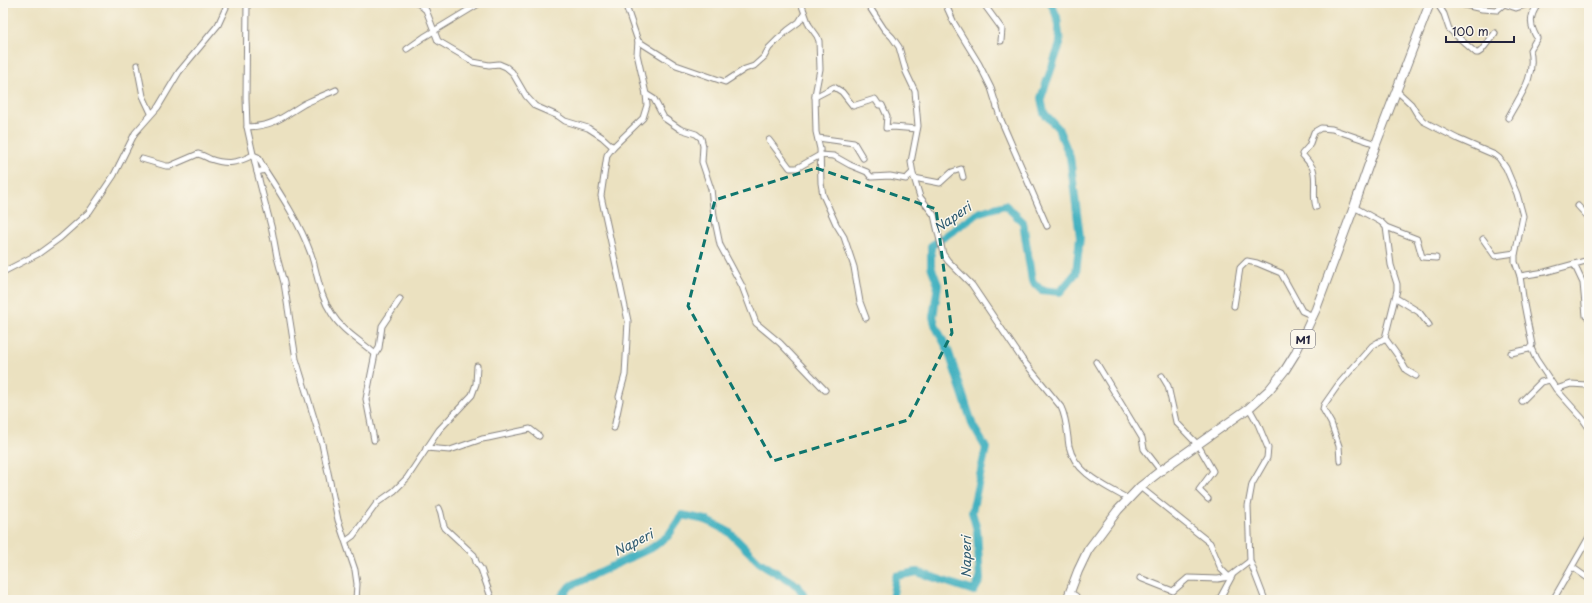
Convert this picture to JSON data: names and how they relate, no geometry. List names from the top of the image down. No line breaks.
{"streets":{"highway":["M1"]},"water":["Naperi"],"scale_bar":"100 m"}
